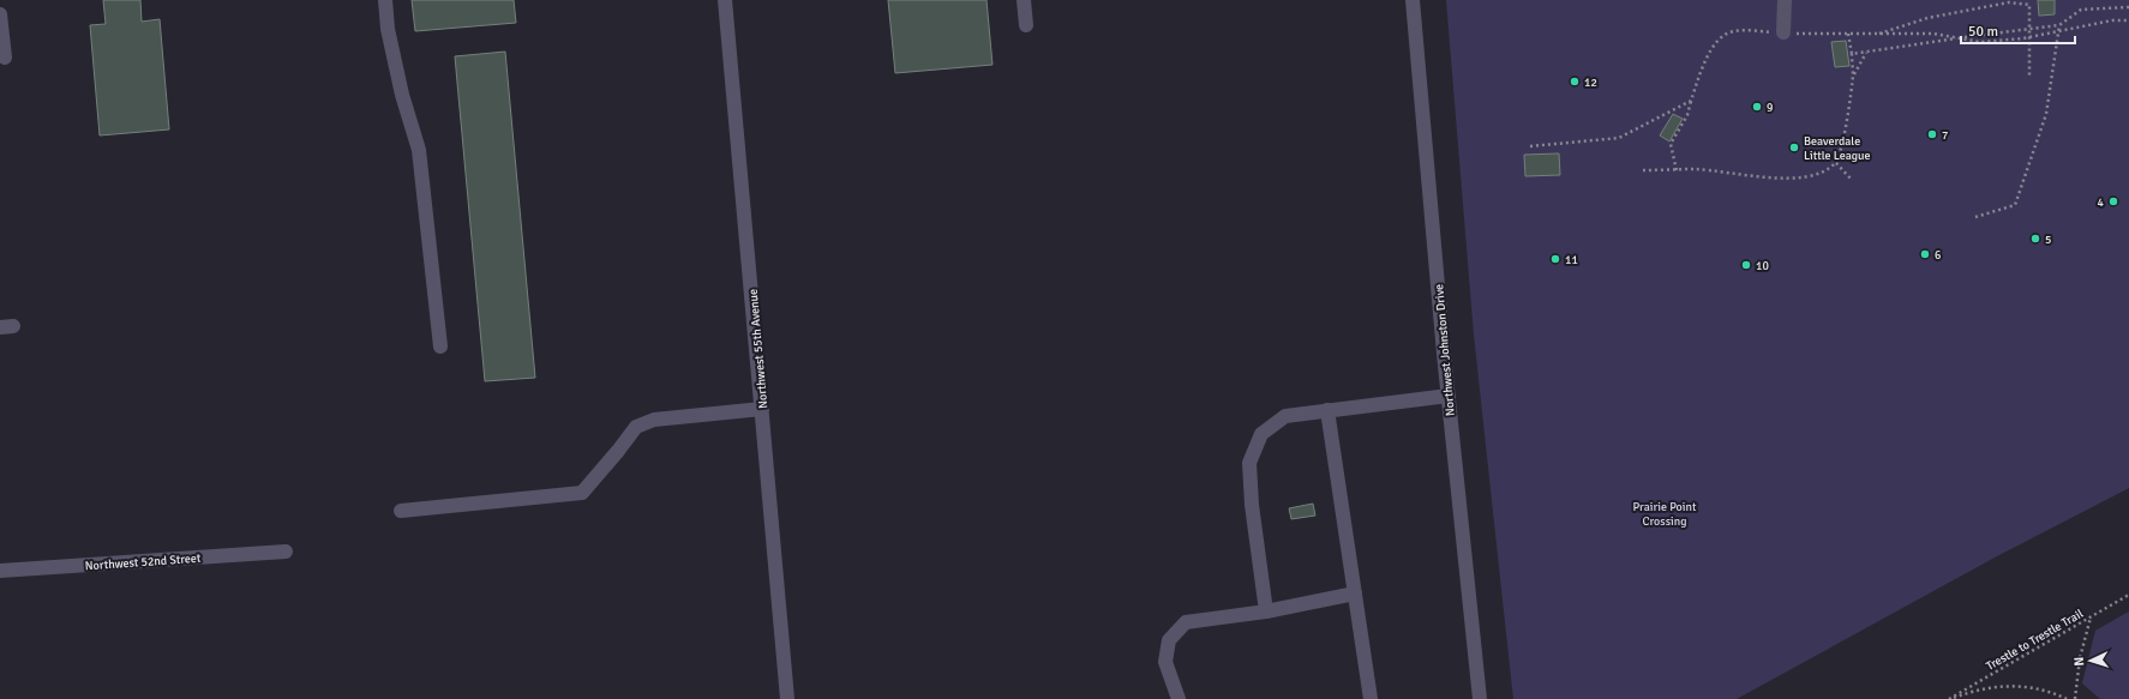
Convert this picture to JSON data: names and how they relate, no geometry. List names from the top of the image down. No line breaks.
{"streets":{"street":["Northwest 55th Avenue","Northwest Johnston Drive","Northwest 52nd Street"],"path":["Trestle to Trestle Trail"]},"parks":["Prairie Point Crossing"],"places":["12","9","7","Beaverdale Little League","4","5","6","11","10"],"scale_bar":"50 m","north":"left"}
